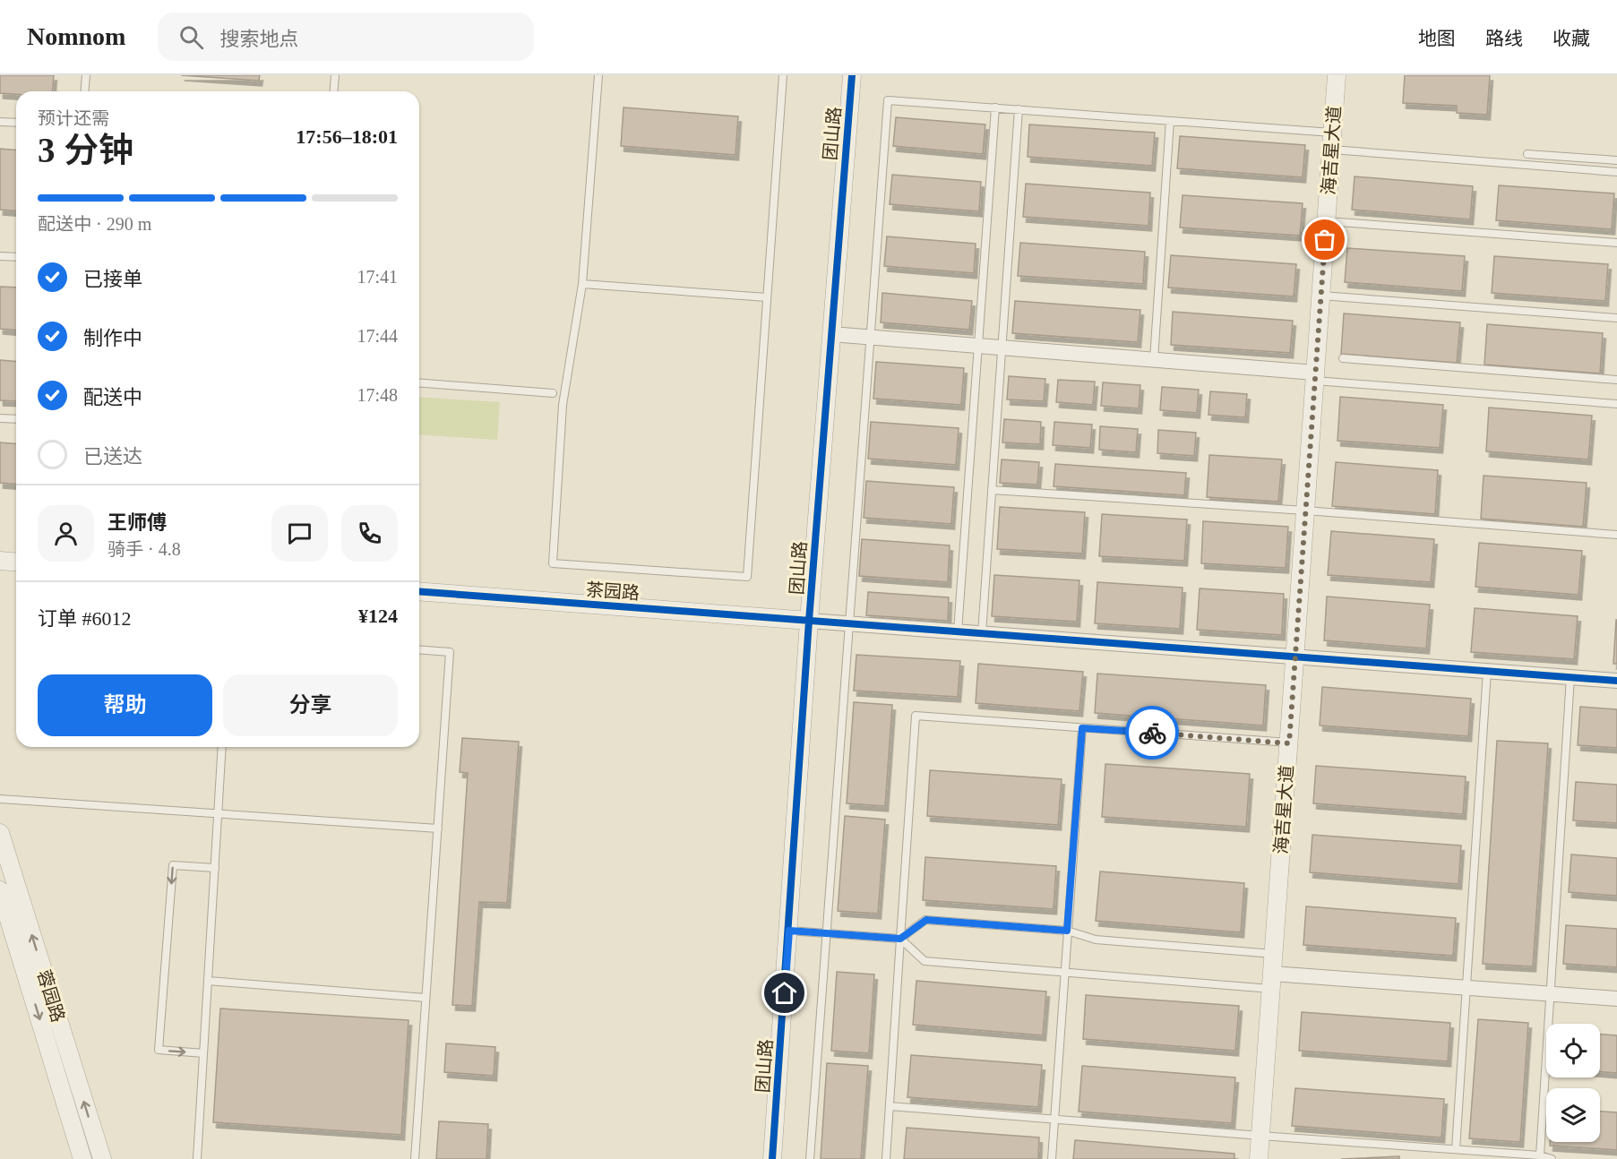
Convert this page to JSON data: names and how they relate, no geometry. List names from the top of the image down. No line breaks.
{"streets":{"street":["团山路","海吉星大道","茶园路","蓉园路"]},"crossings":[["团山路","茶园路"]],"page":{"header":"Nomnom","search":"搜索地点","nav":["地图","路线","收藏"],"heading":["3 分钟","预计还需","17:56–18:01"],"panel":["王师傅","骑手 · 4.8","订单 #6012","¥124"],"bar":"配送中 · 290 m","list":[["已接单","17:41"],["制作中","17:44"],["配送中","17:48"],"已送达"],"buttons":["帮助","分享"]}}
